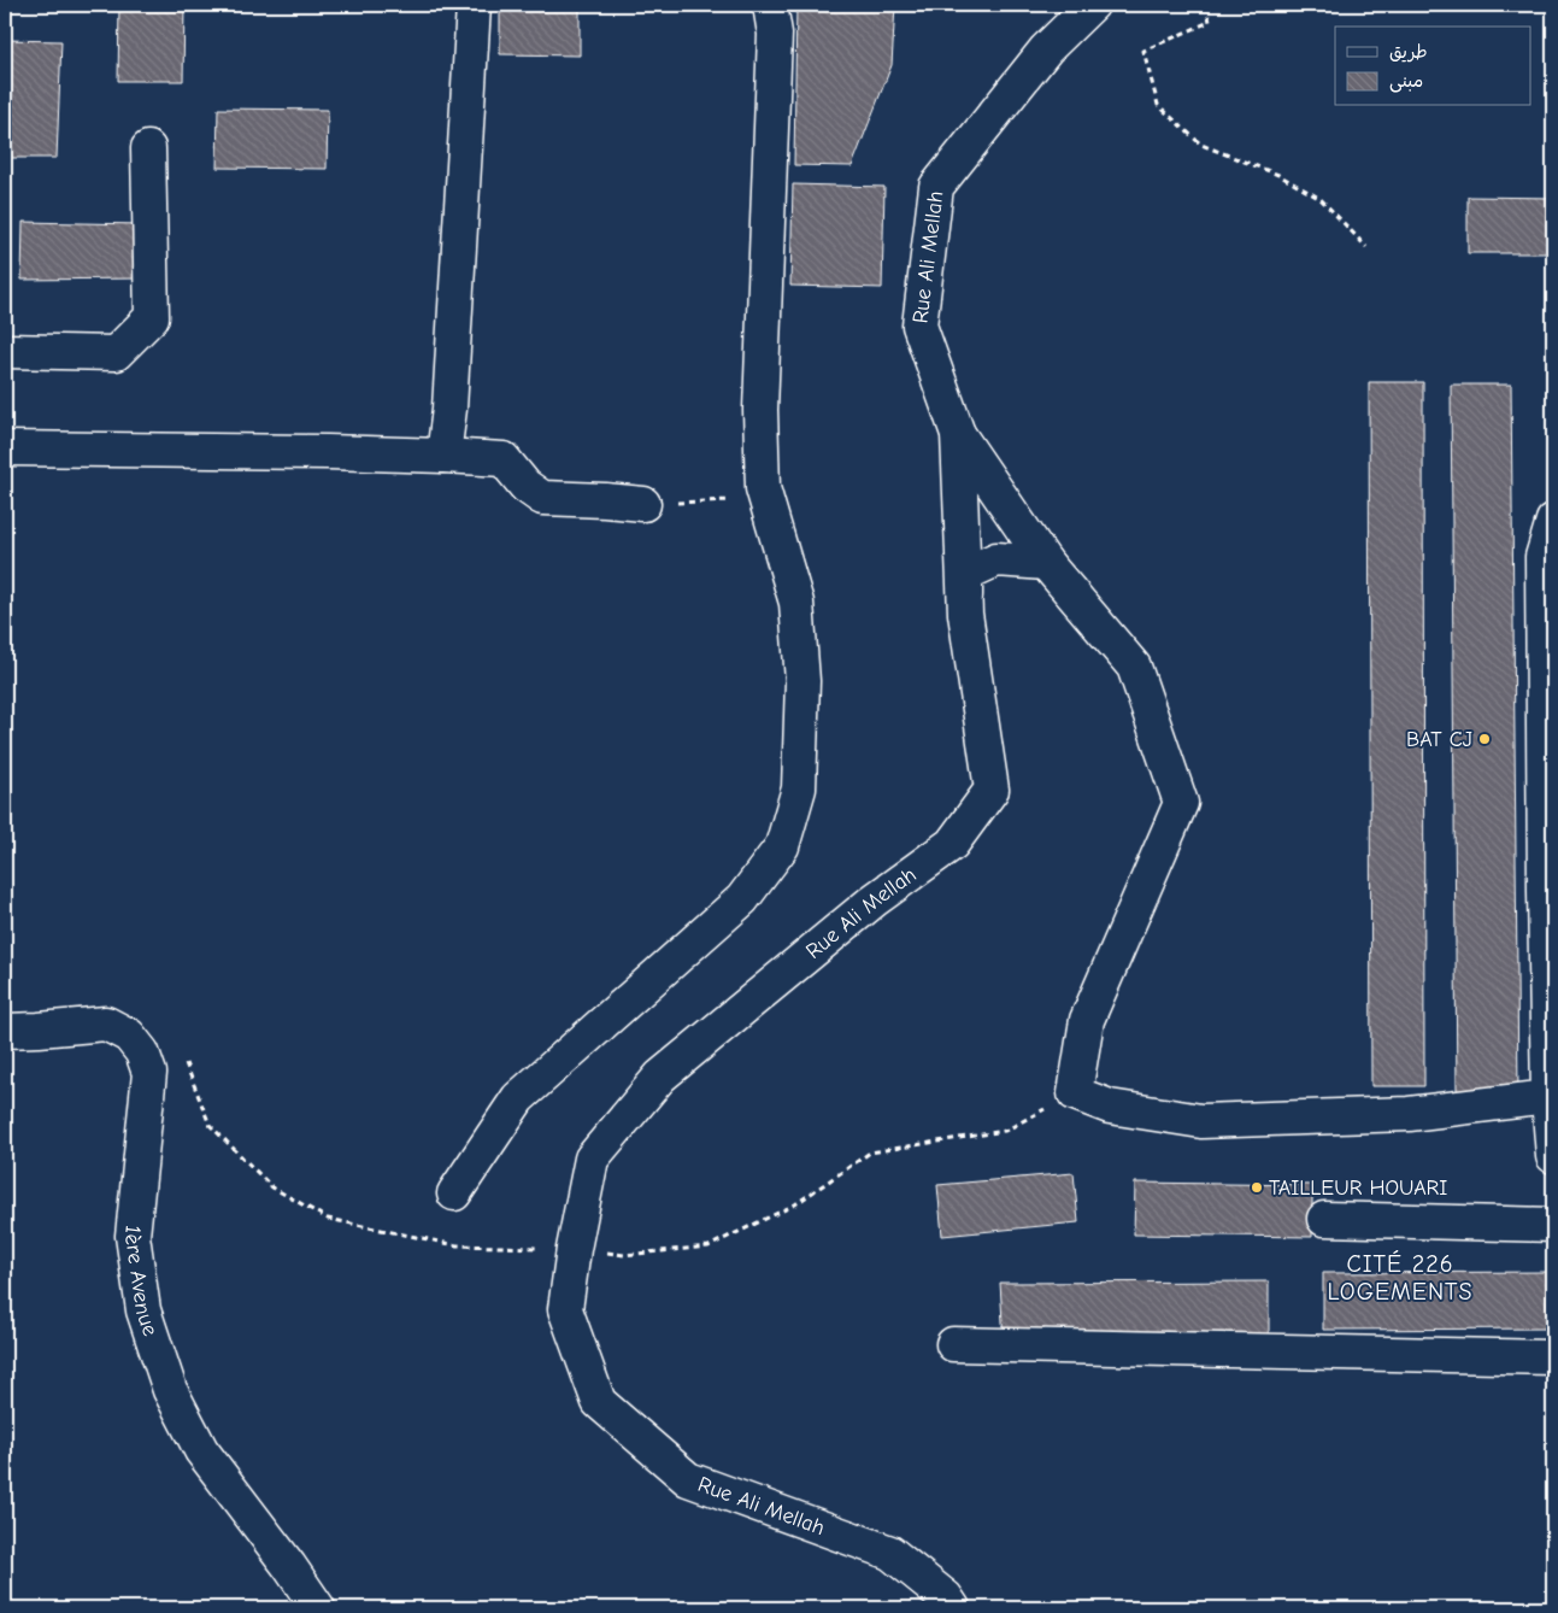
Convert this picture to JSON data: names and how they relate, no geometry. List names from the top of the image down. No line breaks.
{"streets":{"street":["Rue Ali Mellah","1ère Avenue"]},"districts":["CITÉ 226 LOGEMENTS"],"places":["BAT CJ","TAILLEUR HOUARI"],"legend":["طريق","مبنى"]}
